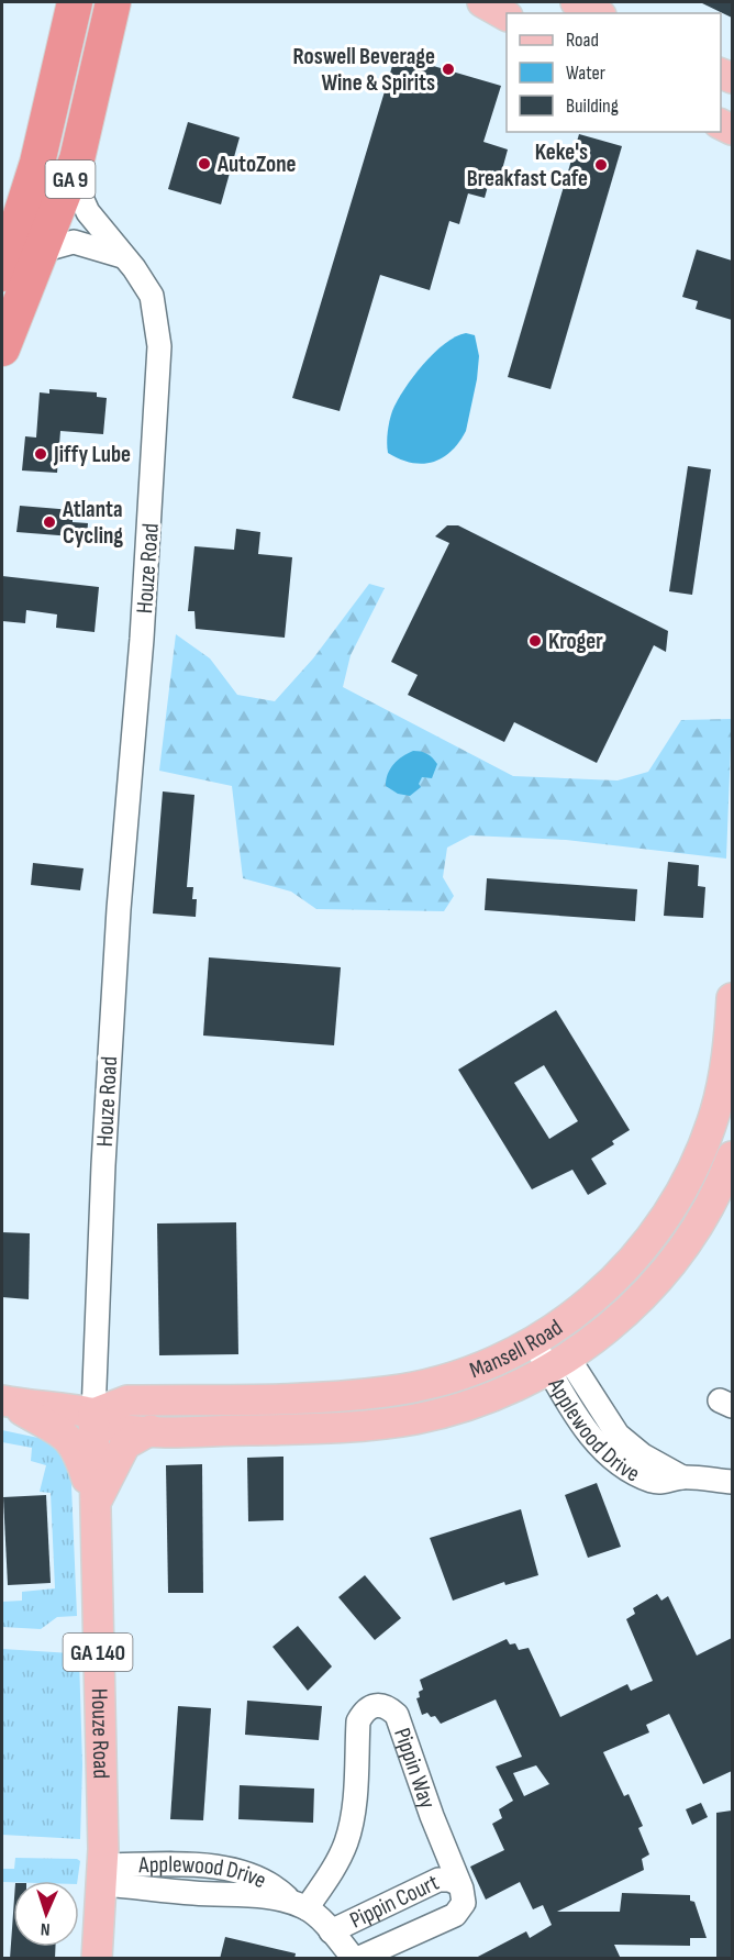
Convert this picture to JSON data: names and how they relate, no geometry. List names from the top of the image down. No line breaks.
{"streets":{"highway":["GA 9"],"main road":["Houze Road","Mansell Road","GA 140"],"street":["Applewood Drive","Pippin Way","Pippin Court"]},"crossings":[["GA 9","Houze Road"],["Houze Road","Mansell Road"],["Houze Road","Applewood Drive"],["Mansell Road","Applewood Drive"],["Applewood Drive","Pippin Way"],["Pippin Way","Pippin Court"]],"places":["Roswell Beverage Wine & Spirits","AutoZone","Keke's Breakfast Cafe","Jiffy Lube","Atlanta Cycling","Kroger"],"legend":["Road","Water","Building"],"north":"bottom"}
